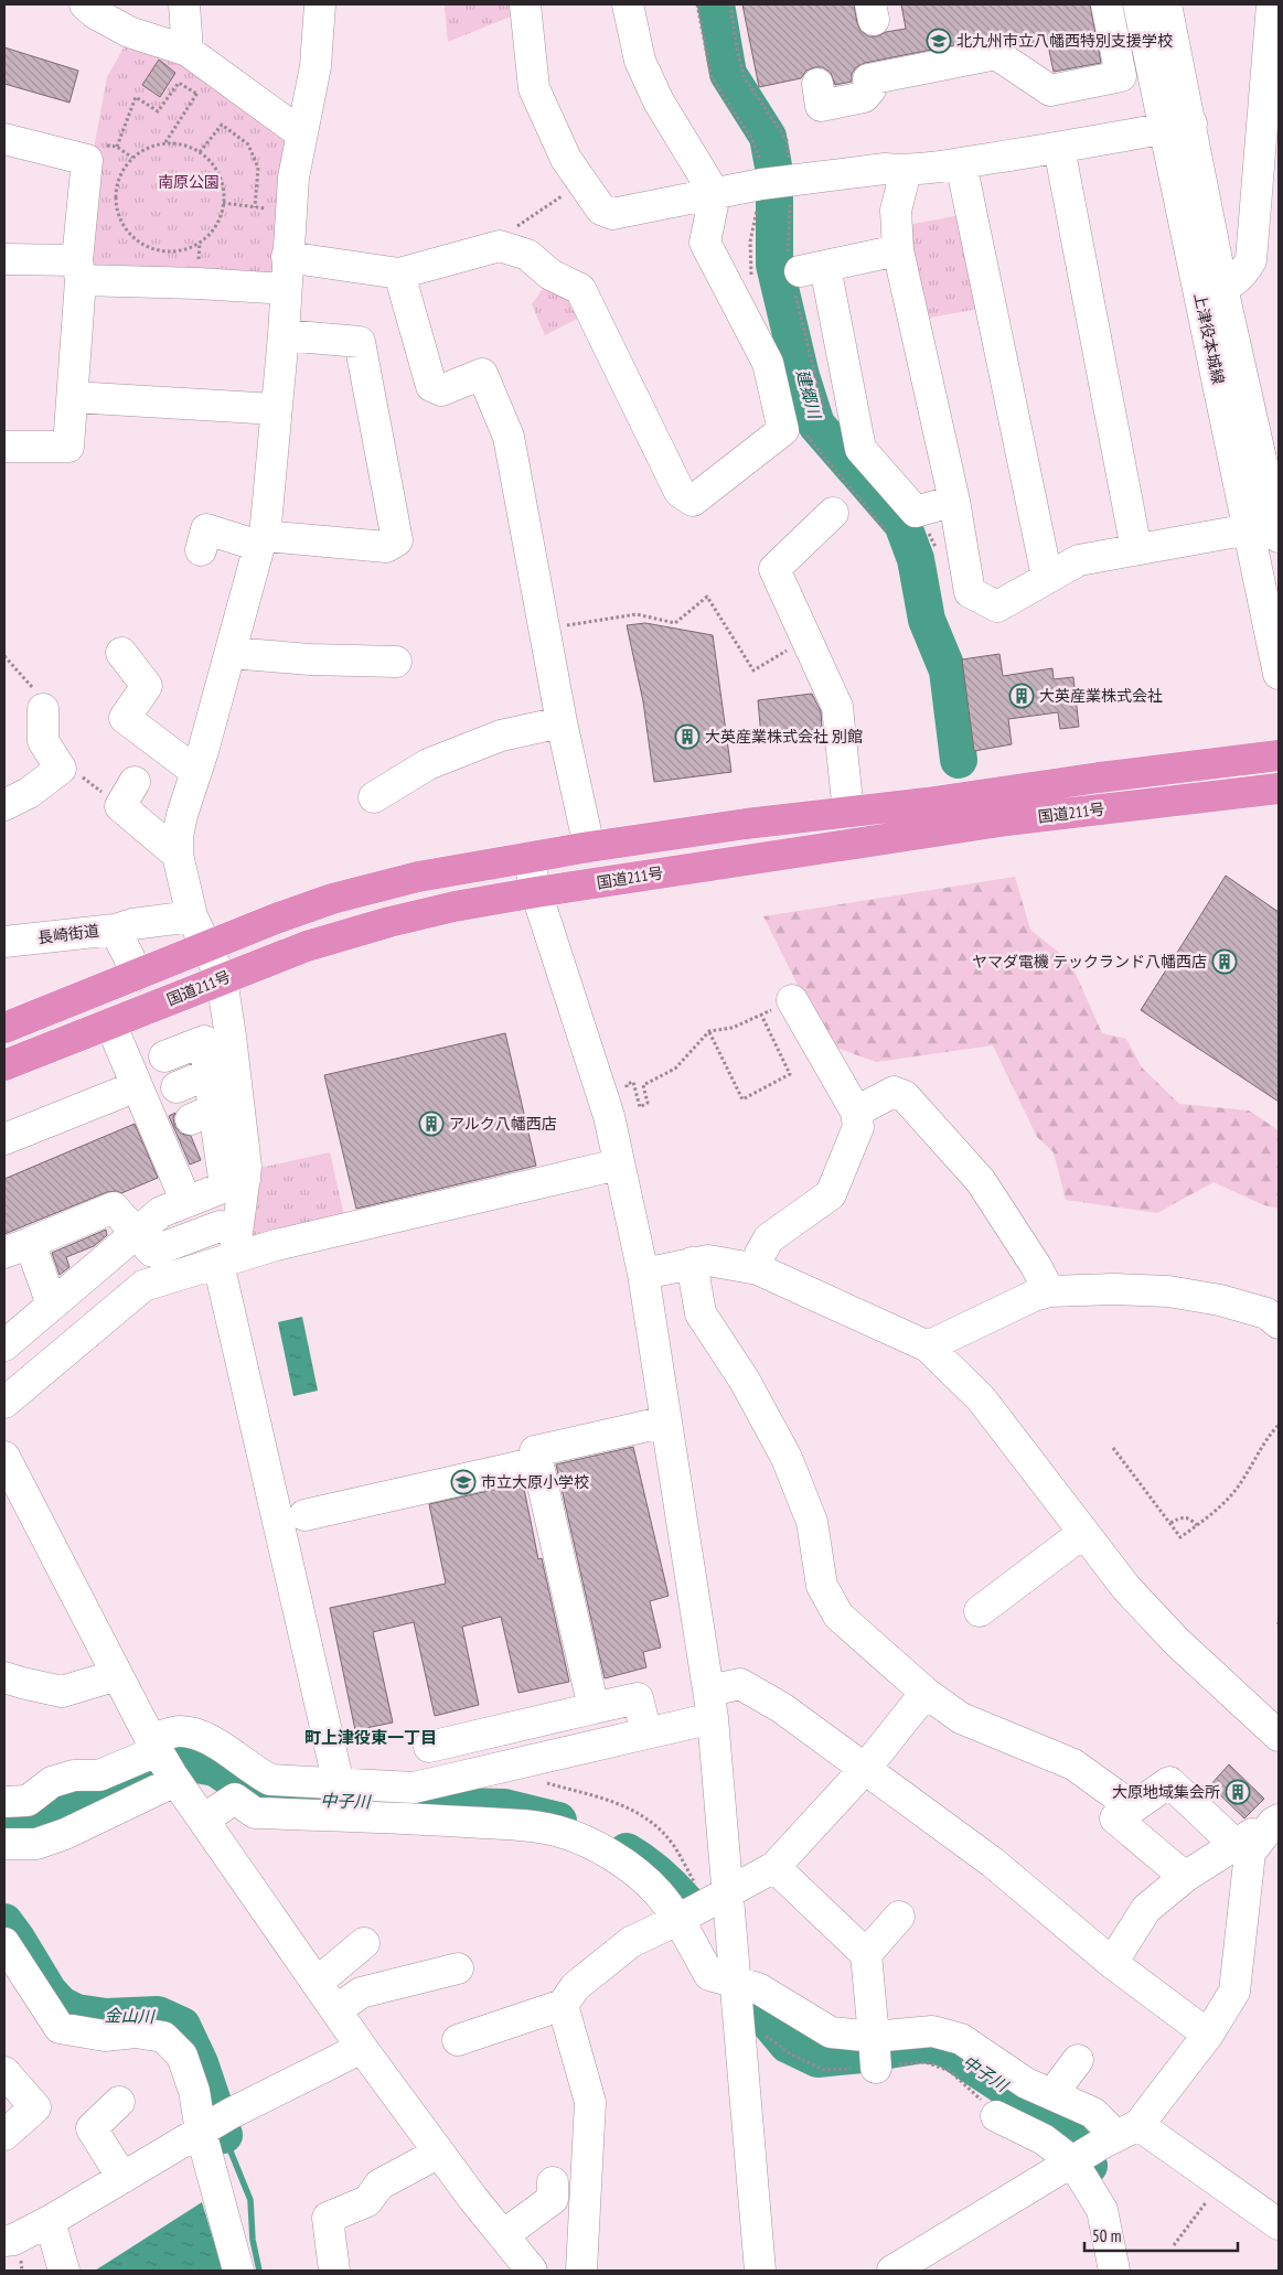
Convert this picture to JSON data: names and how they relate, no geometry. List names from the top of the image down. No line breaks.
{"streets":{"highway":["国道211号"],"street":["上津役本城線","長崎街道"]},"crossings":[["国道211号","長崎街道"]],"districts":["町上津役東一丁目"],"water":["建郷川","中子川","金山川"],"parks":["南原公園"],"places":{"school or university":["北九州市立八幡西特別支援学校","市立大原小学校"],"building":["大英産業株式会社","大英産業株式会社 別館","ヤマダ電機 テックランド八幡西店","アルク八幡西店","大原地域集会所"]},"scale_bar":"50 m"}
